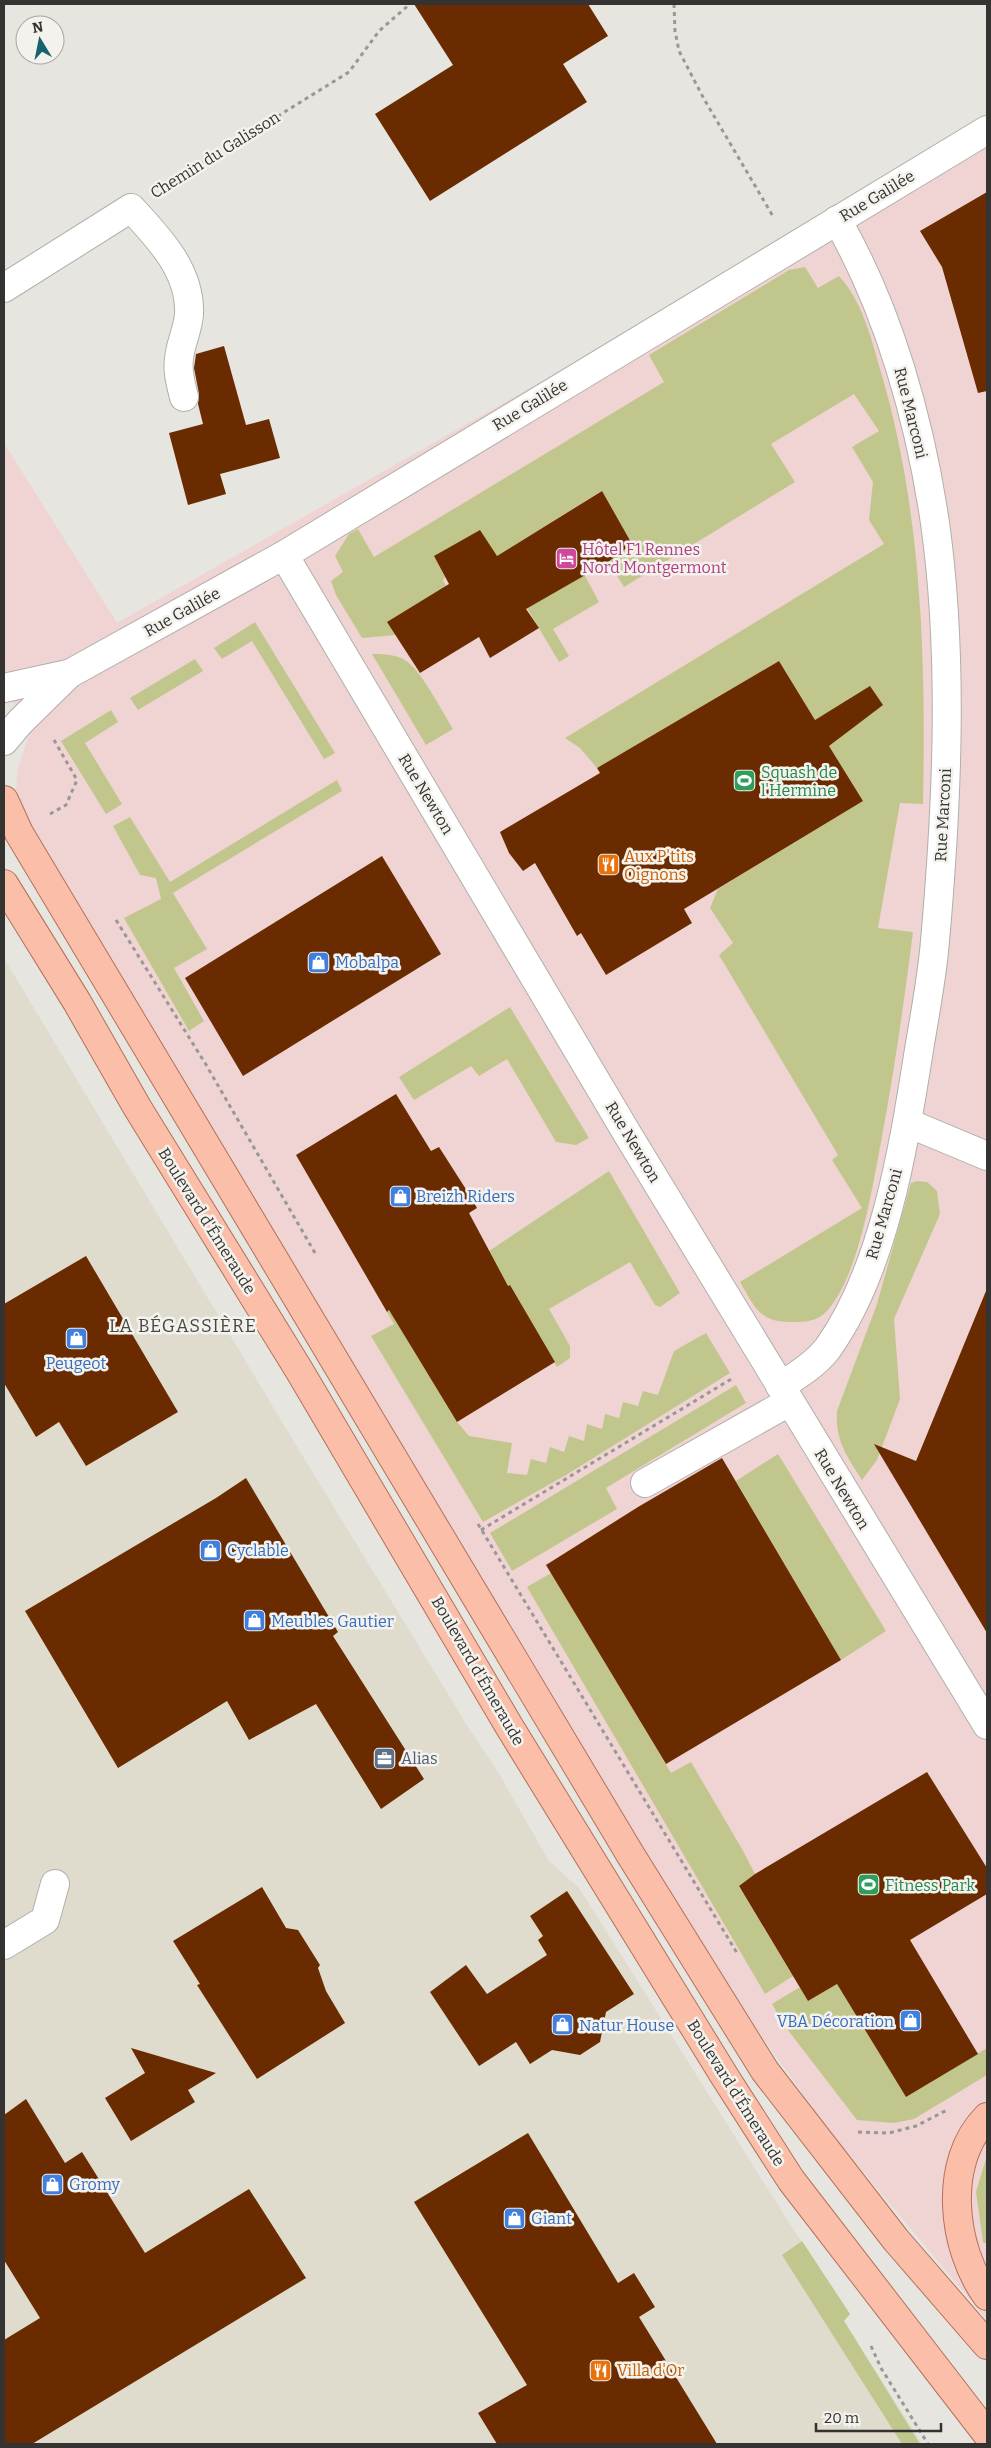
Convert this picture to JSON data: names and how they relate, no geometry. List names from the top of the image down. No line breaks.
{"streets":{"main road":["Boulevard d'Émeraude"],"street":["Rue Galilée","Rue Marconi","Rue Newton"],"path":["Chemin du Galisson"]},"crossings":[["Rue Galilée","Rue Marconi"],["Rue Galilée","Rue Newton"],["Rue Marconi","Rue Newton"]],"districts":["LA BÉGASSIÈRE"],"places":{"hotel":["Hôtel F1 Rennes Nord Montgermont"],"sports":["Squash de l'Hermine","Fitness Park"],"restaurant":["Aux P'tits Oignons","Villa d'Or"],"shop":["Mobalpa","Breizh Riders","Peugeot","Cyclable","Meubles Gautier","VBA Décoration","Natur House","Gromy","Giant"],"office":["Alias"]},"scale_bar":"20 m","north":"top"}
